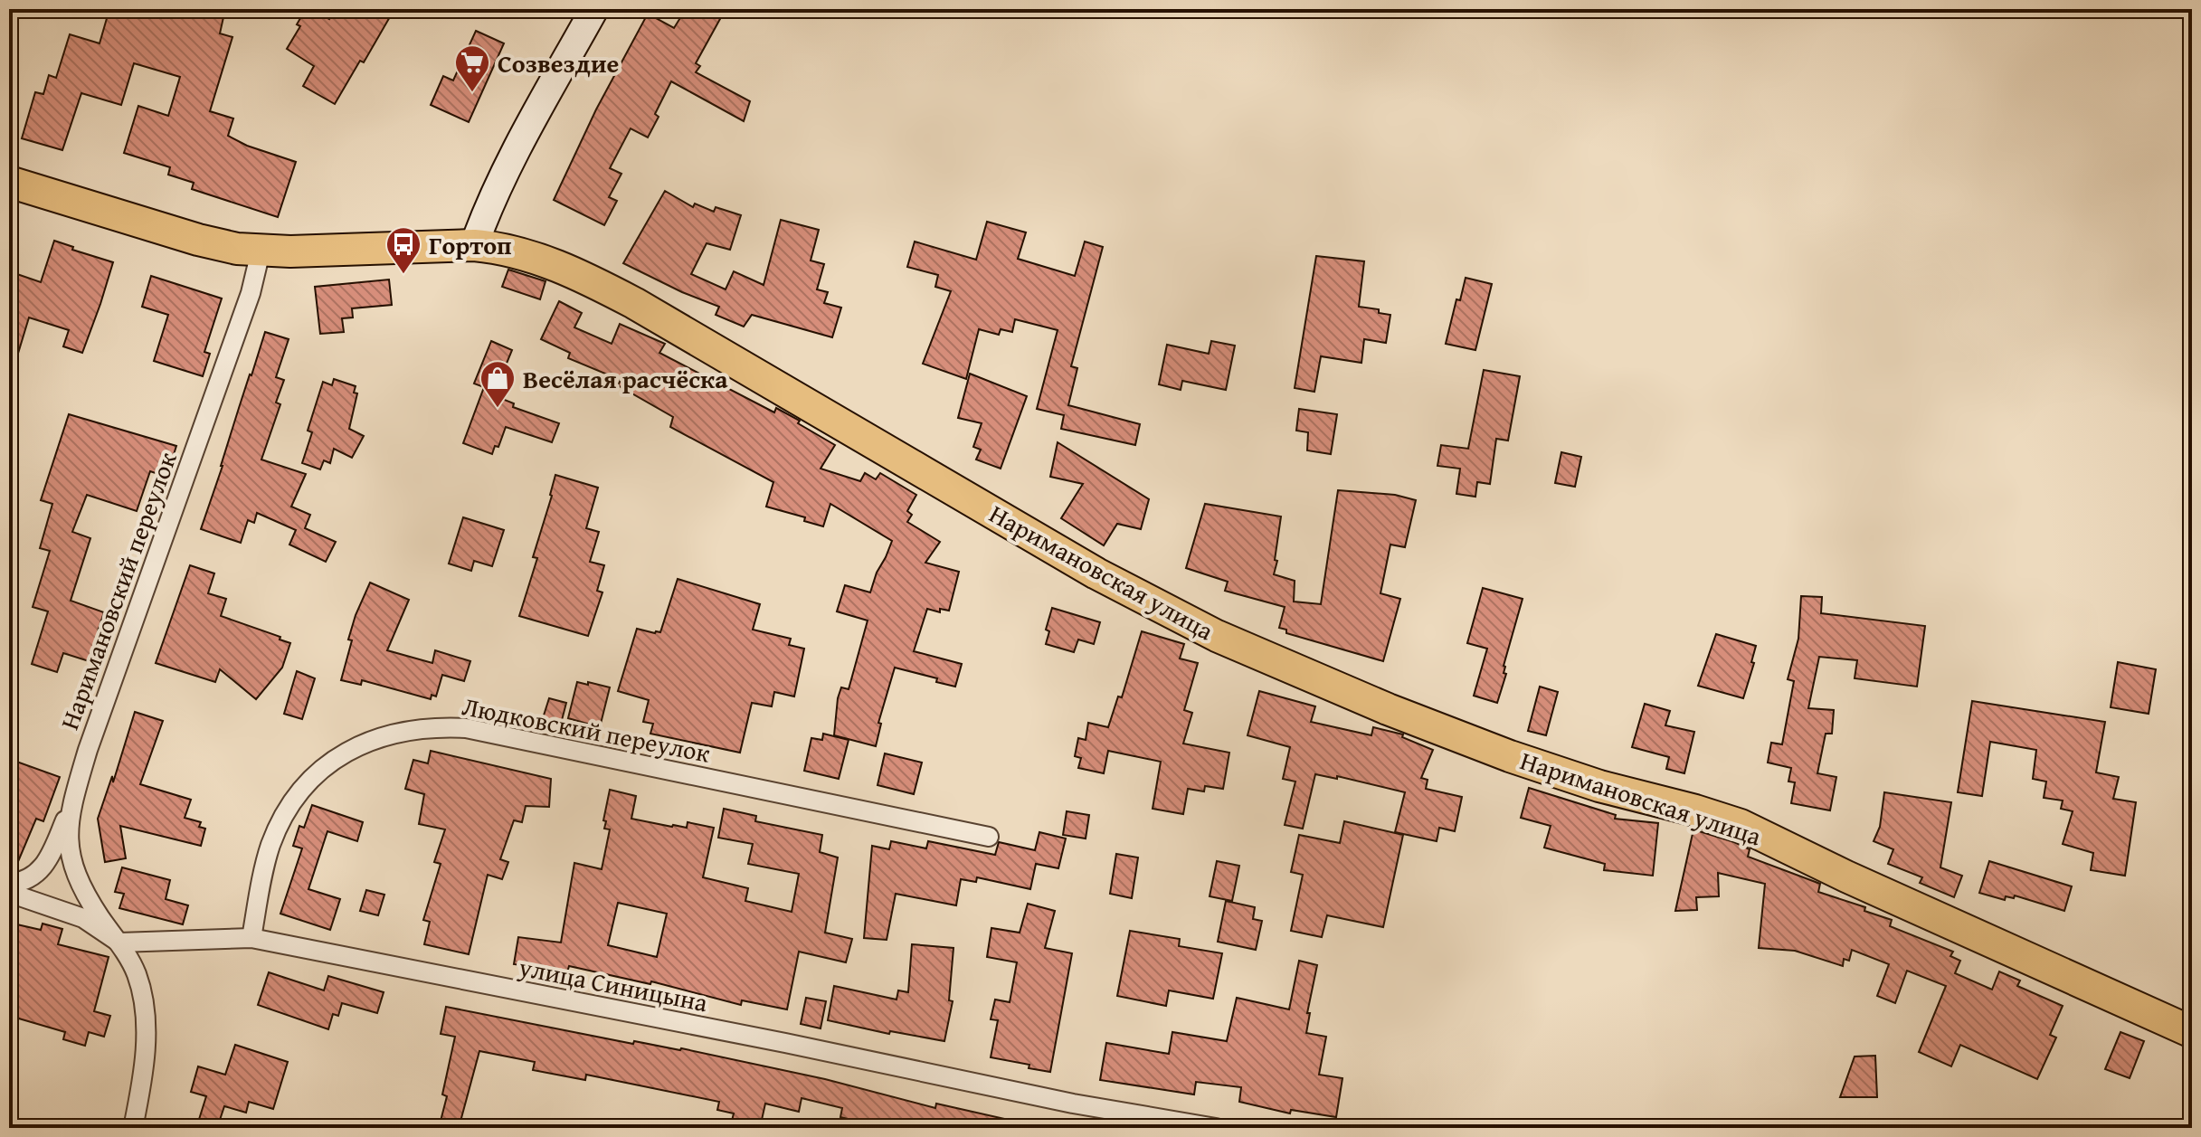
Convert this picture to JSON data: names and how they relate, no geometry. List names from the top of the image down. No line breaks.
{"streets":{"main road":["Наримановская улица"],"street":["Наримановский переулок","Людковский переулок","улица Синицына"]},"crossings":[["Наримановская улица","Наримановский переулок"],["Наримановский переулок","улица Синицына"],["Людковский переулок","улица Синицына"]],"places":{"supermarket":["Созвездие"],"bus stop":["Гортоп"],"shop":["Весёлая расчёска"]}}
